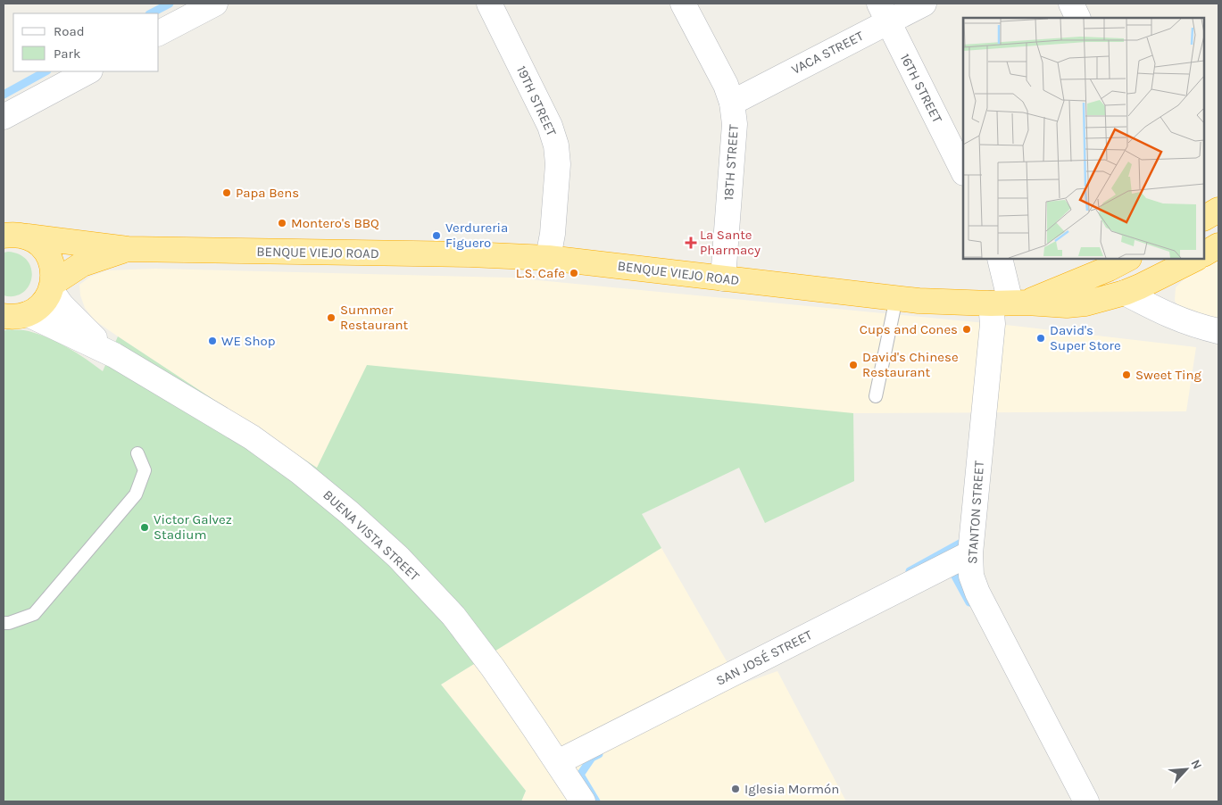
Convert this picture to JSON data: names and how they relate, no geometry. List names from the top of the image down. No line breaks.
{"streets":{"highway":["BENQUE VIEJO ROAD"],"street":["VACA STREET","16TH STREET","19TH STREET","18TH STREET","STANTON STREET","BUENA VISTA STREET","SAN JOSÉ STREET"]},"crossings":[["VACA STREET","16TH STREET"],["VACA STREET","18TH STREET"],["19TH STREET","BENQUE VIEJO ROAD"],["18TH STREET","BENQUE VIEJO ROAD"],["BENQUE VIEJO ROAD","STANTON STREET"],["BENQUE VIEJO ROAD","BUENA VISTA STREET"],["STANTON STREET","SAN JOSÉ STREET"],["BUENA VISTA STREET","SAN JOSÉ STREET"]],"places":{"other":["Papa Bens","Montero's BBQ","Verdureria Figuero","L.S. Cafe","Summer Restaurant","Cups and Cones","David's Super Store","WE Shop","David's Chinese Restaurant","Sweet Ting","Victor Galvez Stadium","Iglesia Mormón"],"health":["La Sante Pharmacy"]},"legend":["Road","Park"],"north":"top right"}
